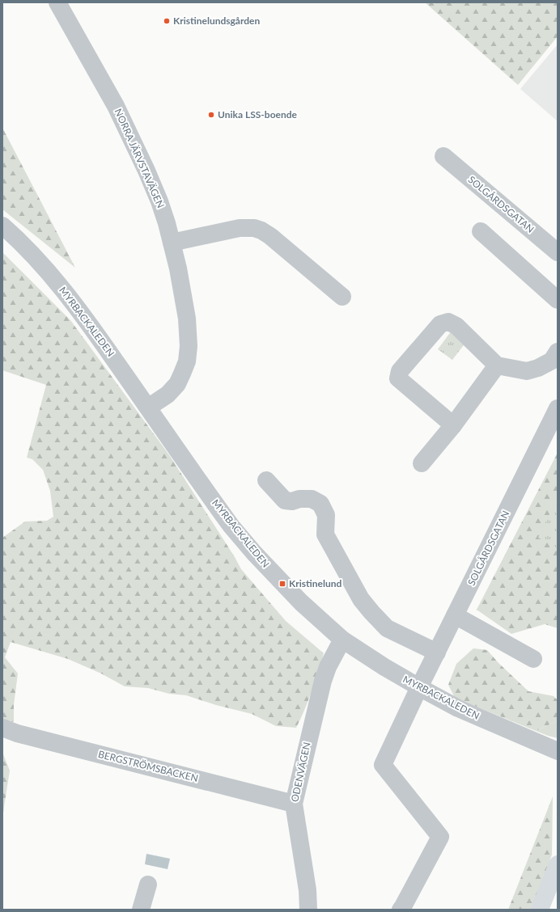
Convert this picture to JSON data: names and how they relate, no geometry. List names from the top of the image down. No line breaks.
{"streets":{"street":["NORRA JÄRVSTAVÄGEN","SOLGÅRDSGATAN","MYRBACKALEDEN","BERGSTRÖMSBACKEN","ODENVÄGEN"]},"crossings":[["NORRA JÄRVSTAVÄGEN","MYRBACKALEDEN"],["SOLGÅRDSGATAN","MYRBACKALEDEN"],["MYRBACKALEDEN","ODENVÄGEN"],["BERGSTRÖMSBACKEN","ODENVÄGEN"]],"places":{"other":["Kristinelundsgården","Unika LSS-boende"],"transit":["Kristinelund"]}}
